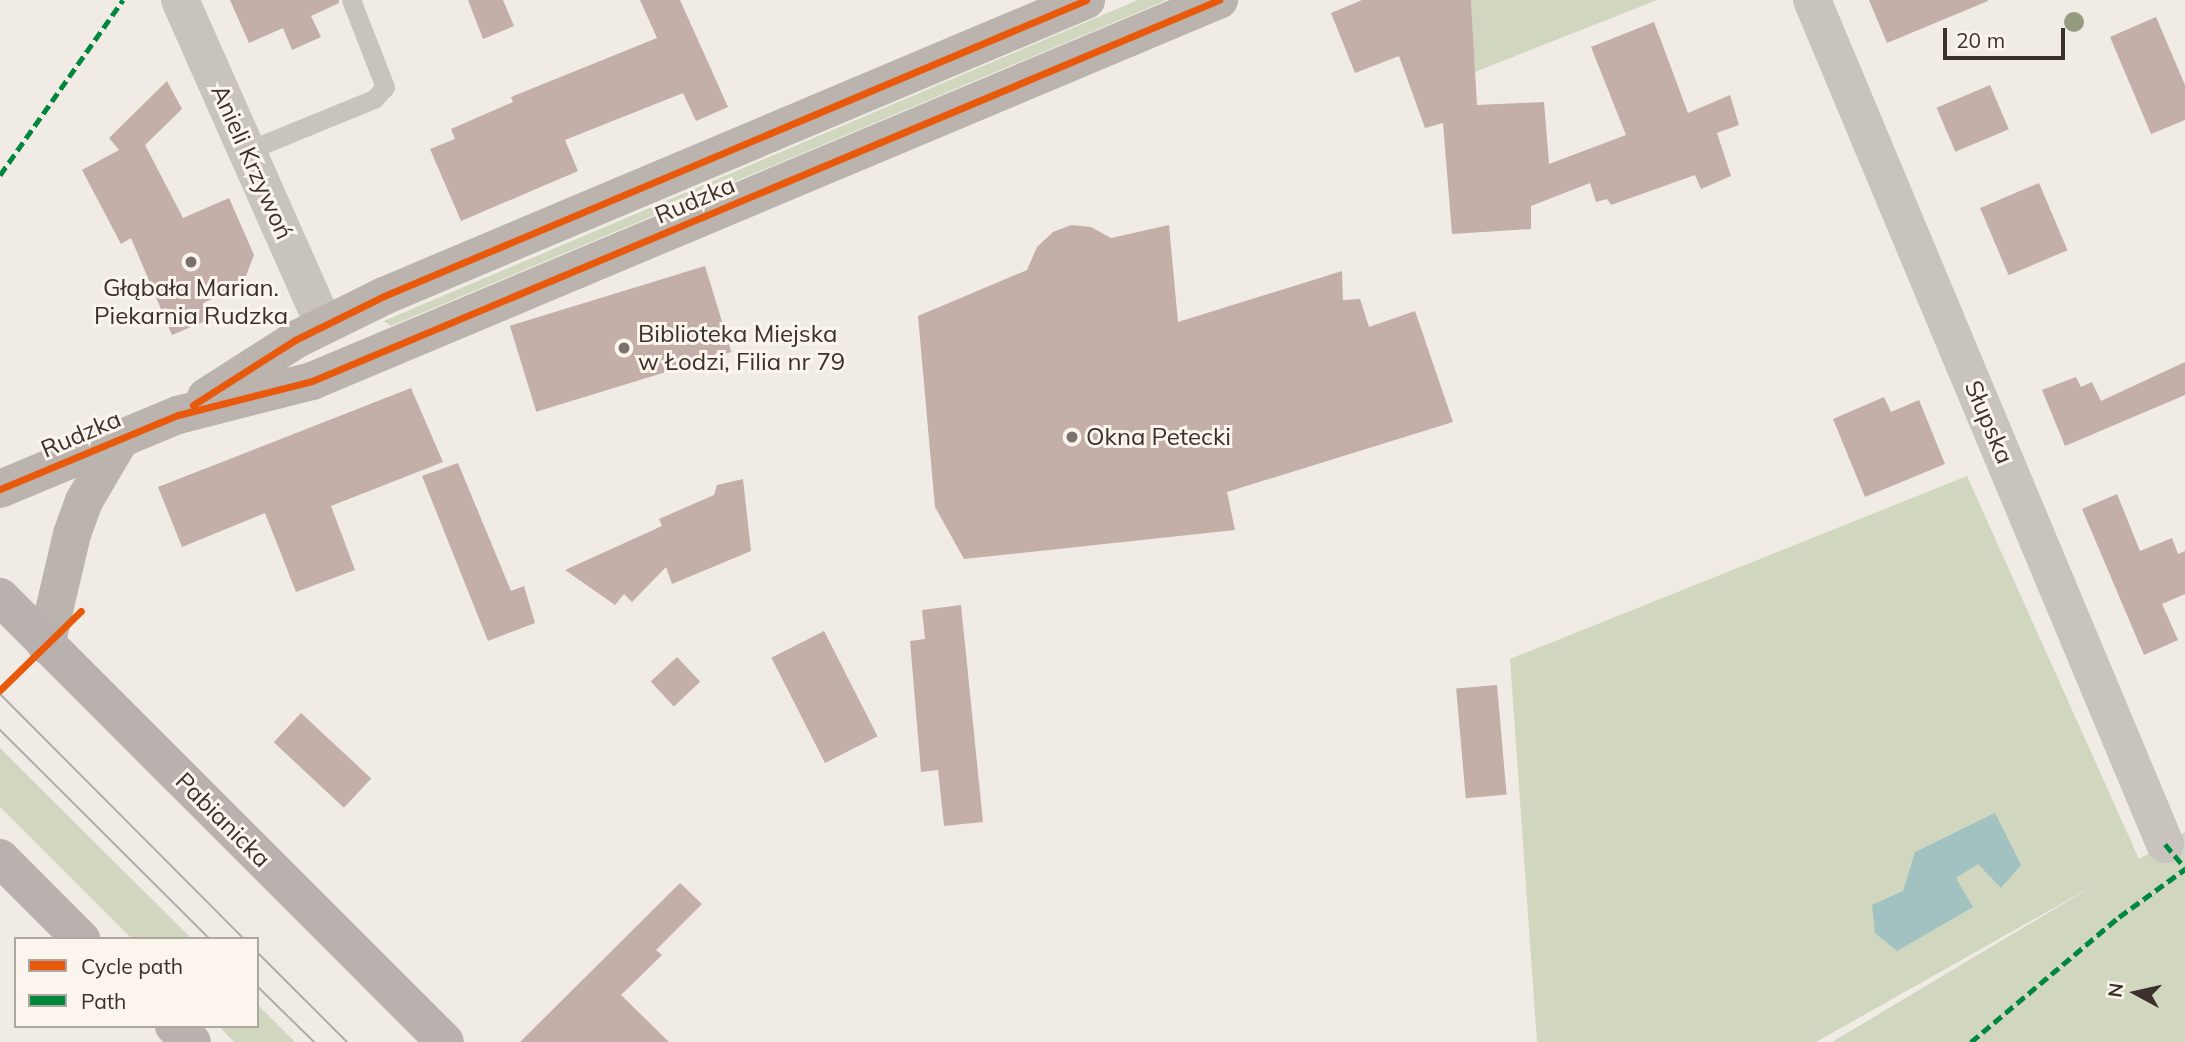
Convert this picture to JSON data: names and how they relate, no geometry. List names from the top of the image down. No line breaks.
{"streets":{"main road":["Pabianicka"],"street":["Anieli Krzywoń","Rudzka","Słupska"]},"crossings":[["Anieli Krzywoń","Rudzka"]],"places":["Głąbała Marian. Piekarnia Rudzka","Biblioteka Miejska w Łodzi, Filia nr 79","Okna Petecki"],"legend":["Cycle path","Path"],"scale_bar":"20 m","north":"left"}
